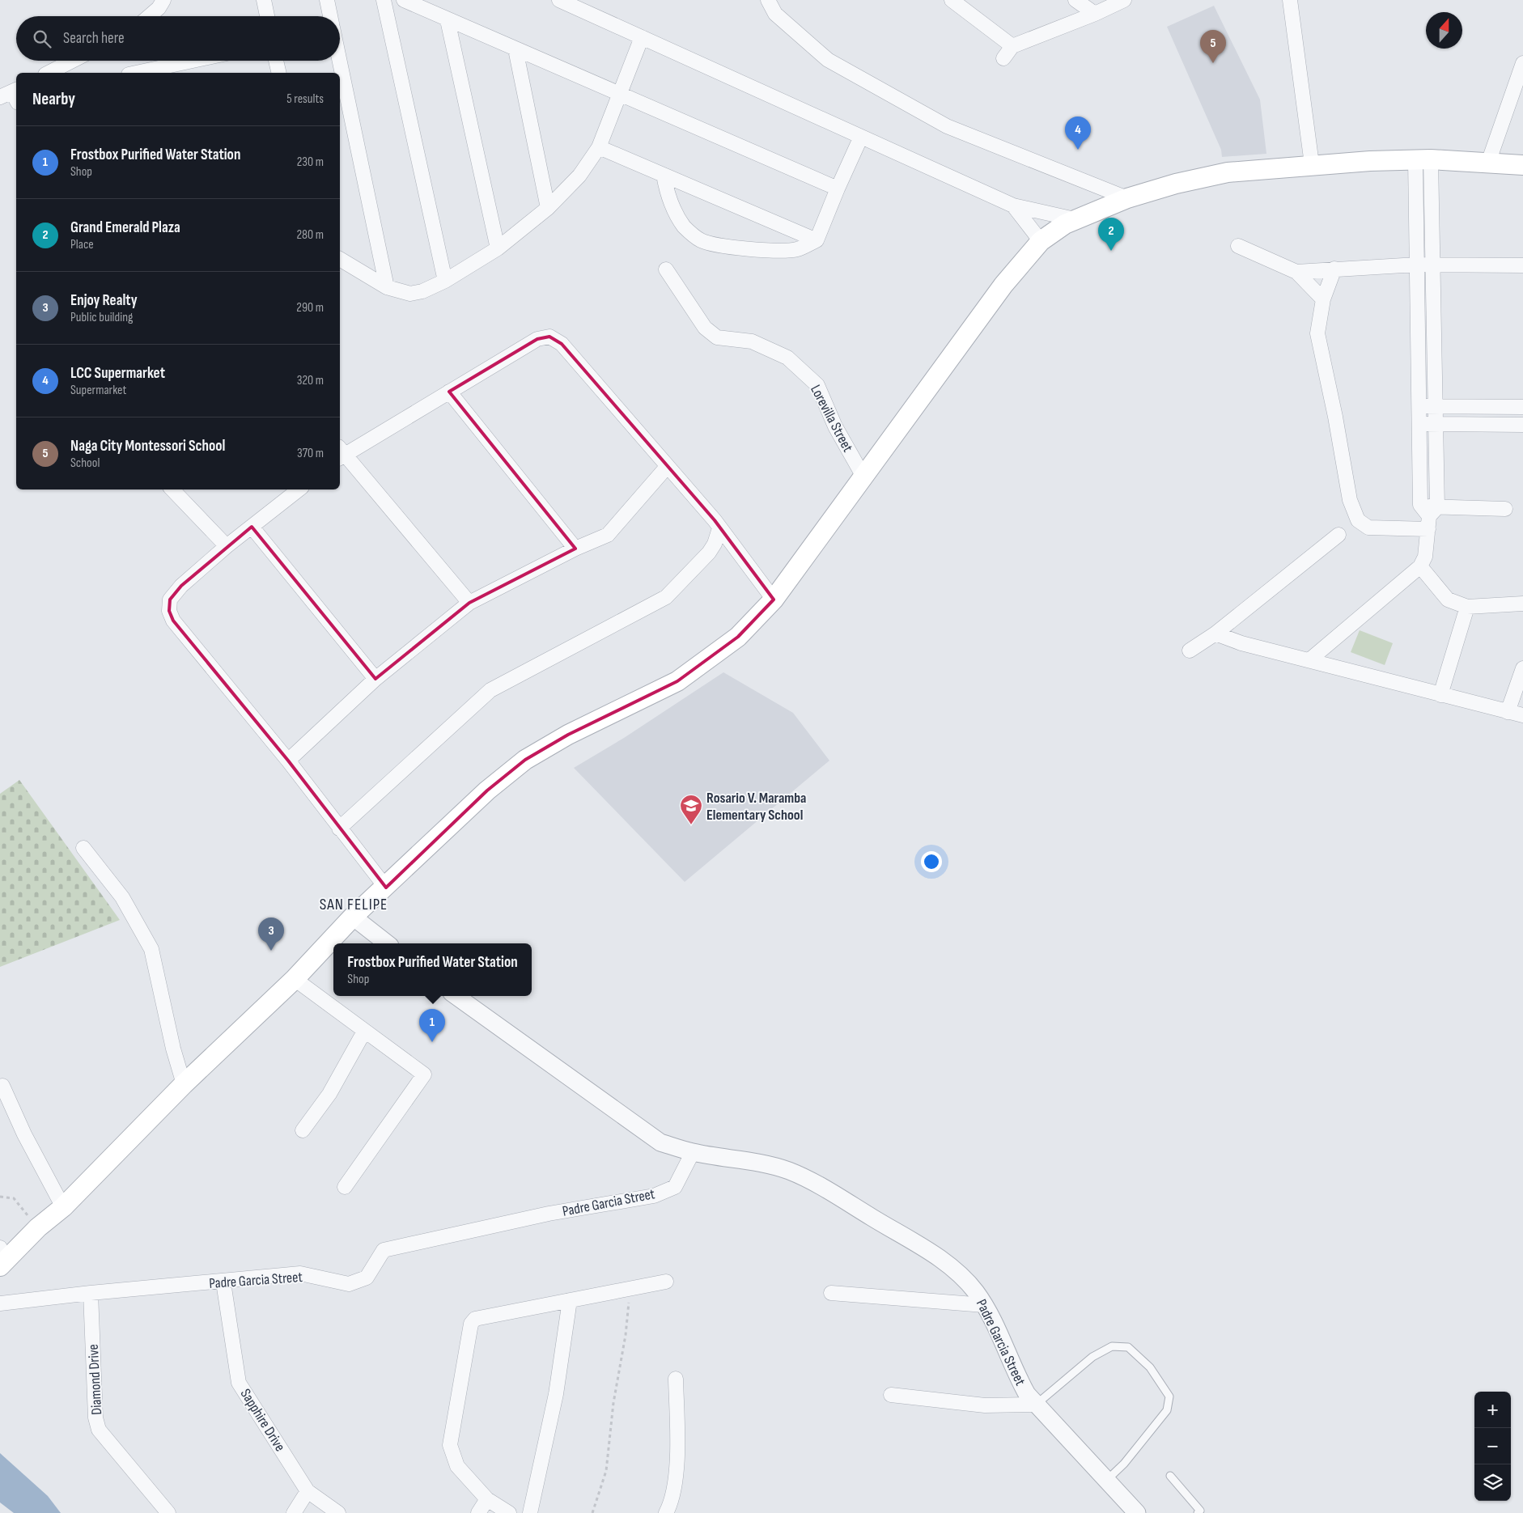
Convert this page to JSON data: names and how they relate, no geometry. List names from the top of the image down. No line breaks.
{"streets":{"street":["Lorevilla Street","Padre Garcia Street","Diamond Drive","Sapphire Drive"]},"crossings":[["Padre Garcia Street","Diamond Drive"],["Padre Garcia Street","Sapphire Drive"]],"districts":["SAN FELIPE"],"places":{"school or university":["Rosario V. Maramba Elementary School"]},"north":"top","page":{"search":"Search here","pins":["5","4","2","3","1"],"heading":["Nearby","5 results"],"list":[{"mark":"1","name":"Frostbox Purified Water Station","note":"Shop","value":"230 m"},{"mark":"2","name":"Grand Emerald Plaza","note":"Place","value":"280 m"},{"mark":"3","name":"Enjoy Realty","note":"Public building","value":"290 m"},{"mark":"4","name":"LCC Supermarket","note":"Supermarket","value":"320 m"},{"mark":"5","name":"Naga City Montessori School","note":"School","value":"370 m"}],"popup":["Frostbox Purified Water Station","Shop"],"map_buttons":["+","−"]}}
